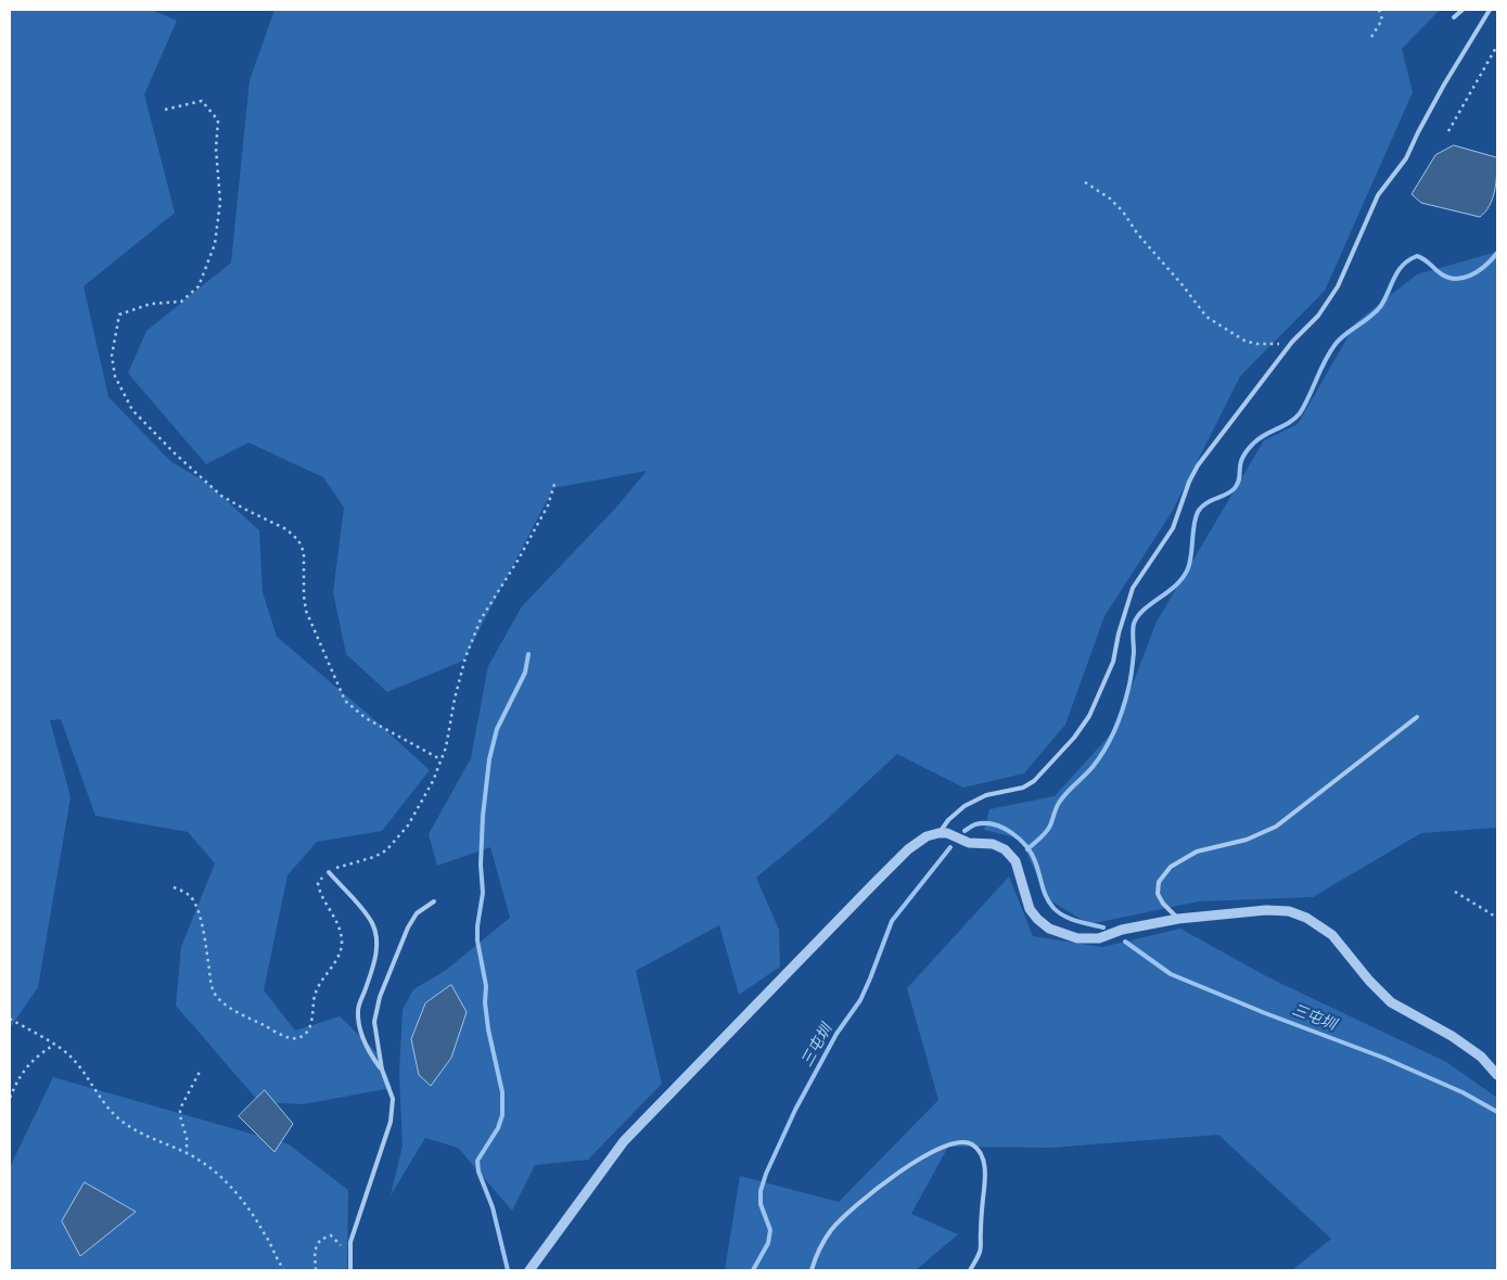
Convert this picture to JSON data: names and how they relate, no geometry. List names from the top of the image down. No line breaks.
{"water":["三屯圳"]}
